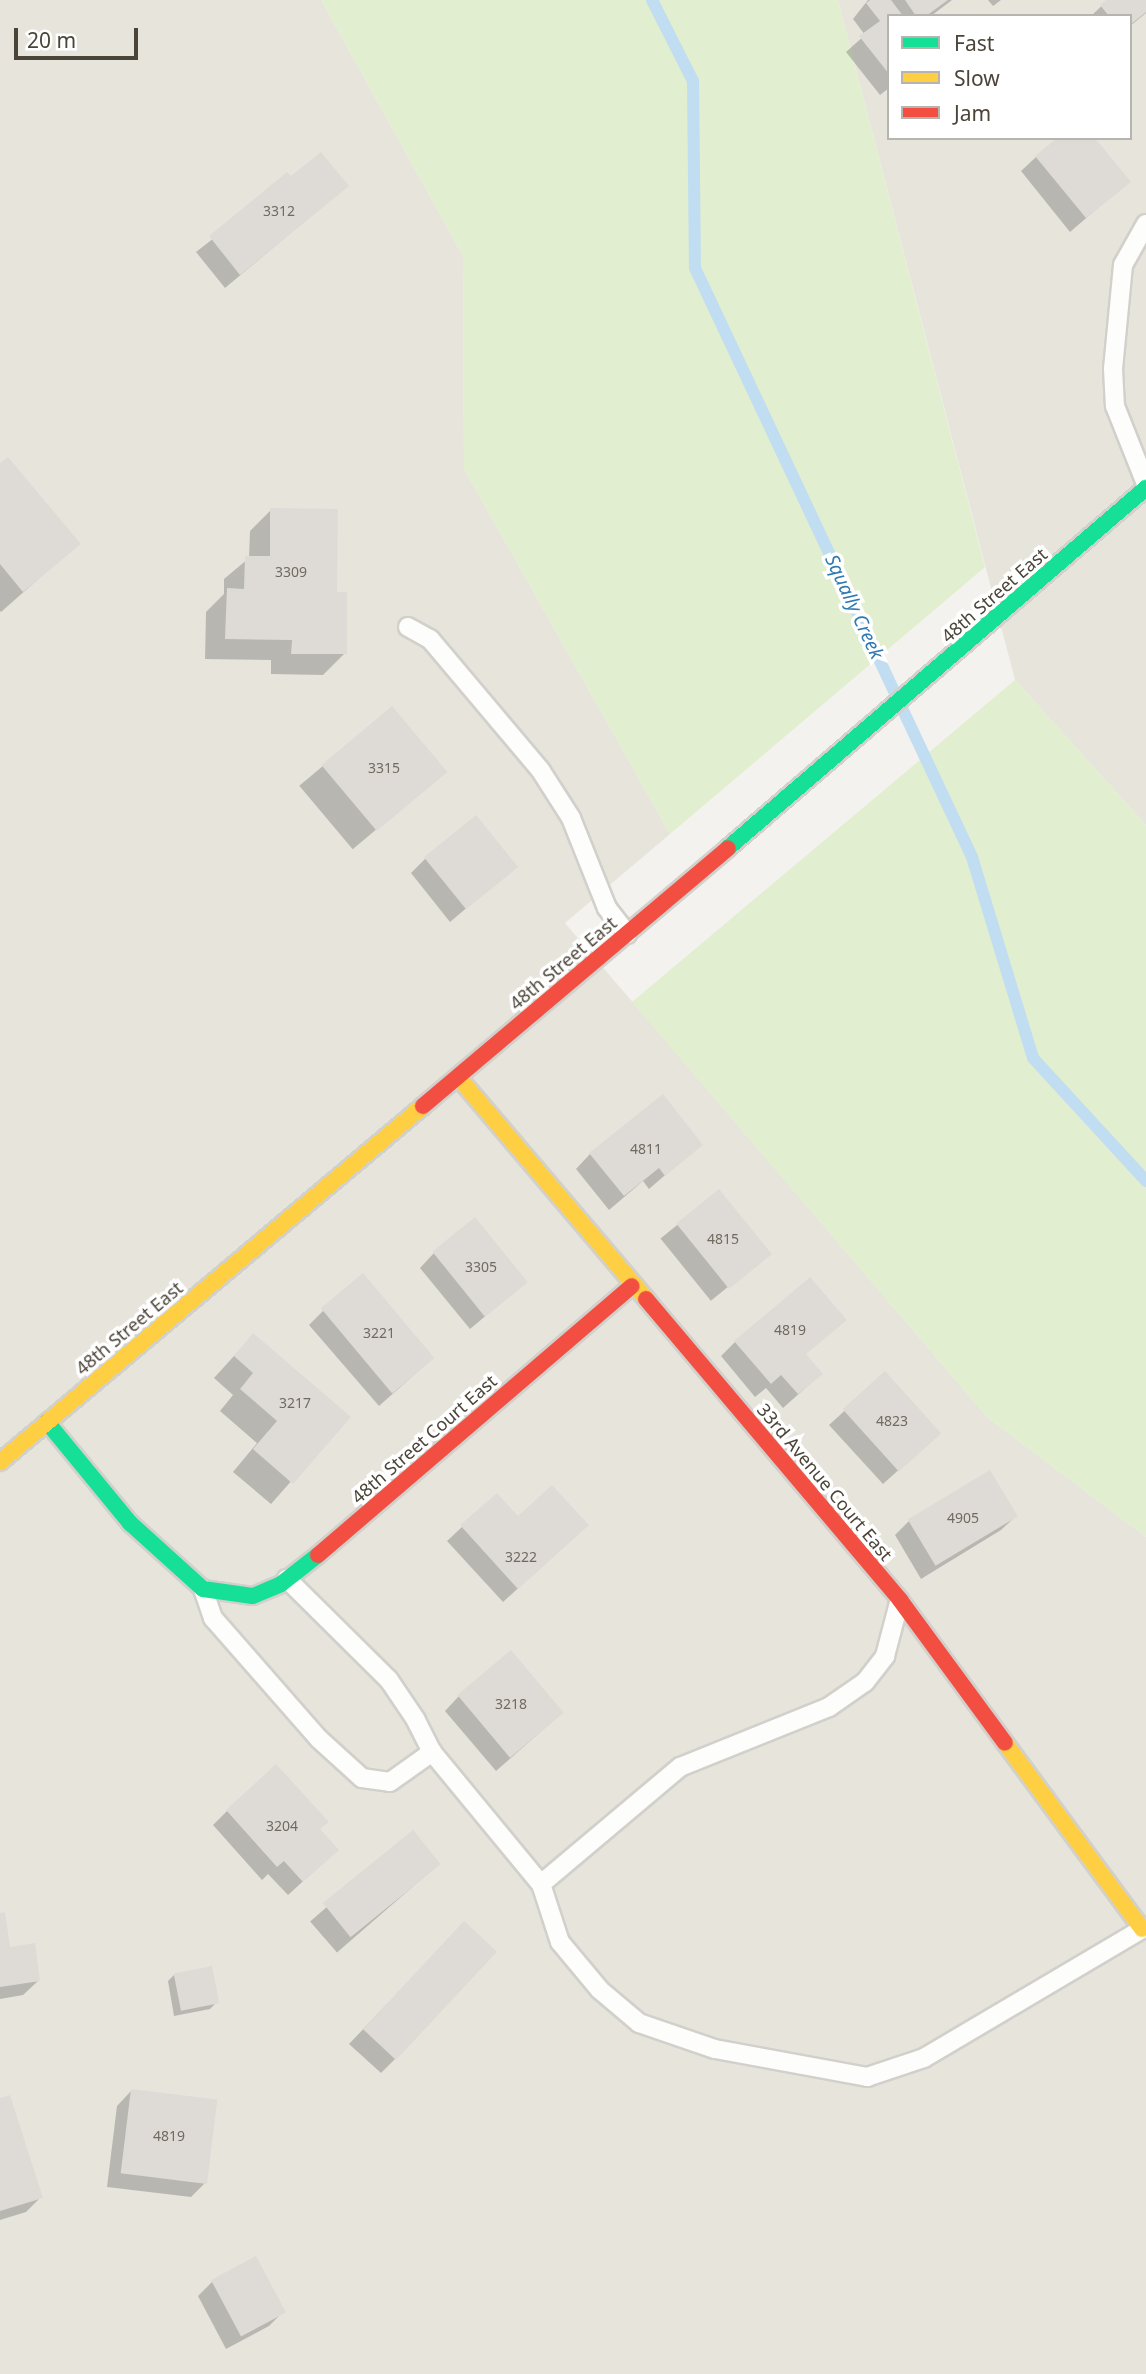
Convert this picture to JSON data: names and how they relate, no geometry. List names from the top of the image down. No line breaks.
{"streets":{"street":["48th Street East","48th Street Court East","33rd Avenue Court East"]},"crossings":[["48th Street East","33rd Avenue Court East"],["48th Street Court East","33rd Avenue Court East"]],"water":["Squally Creek"],"house_numbers":["3312","3309","3315","4811","4815","3305","4819","3221","3217","4823","4905","3222","3218","3204","4819"],"legend":["Fast","Slow","Jam"],"scale_bar":"20 m"}
